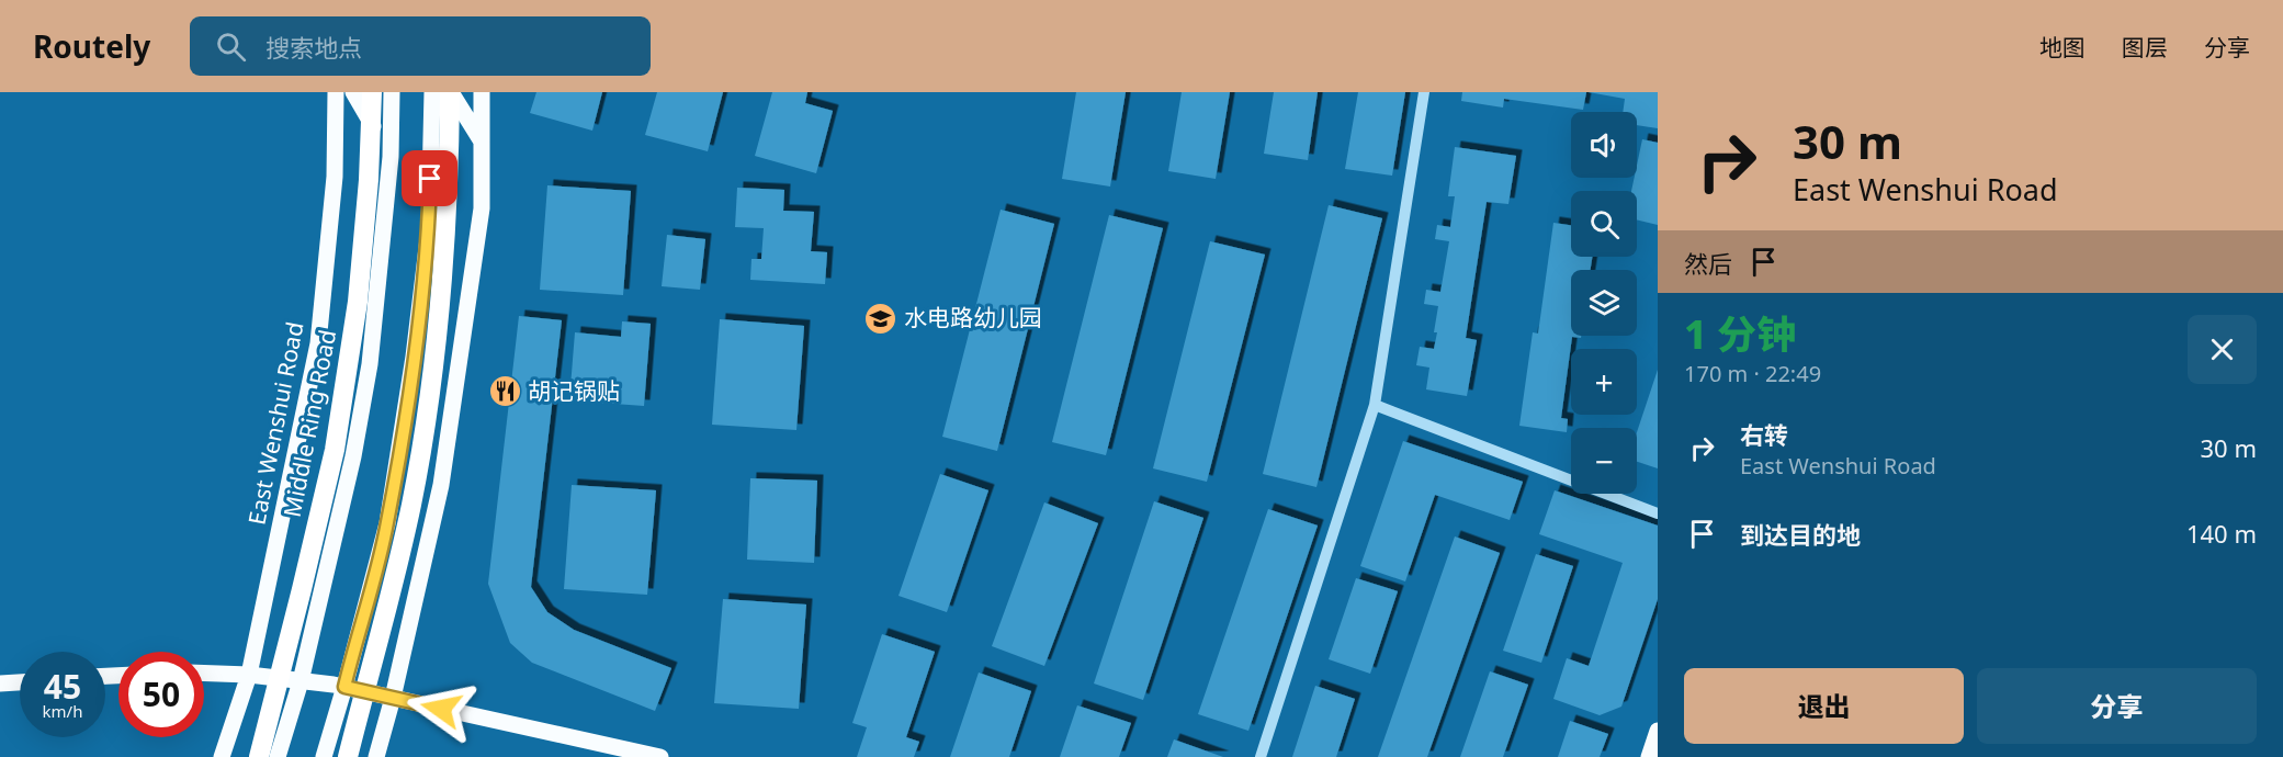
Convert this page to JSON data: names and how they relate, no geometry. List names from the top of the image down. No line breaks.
{"streets":{"highway":["Middle Ring Road"],"main road":["East Wenshui Road"]},"places":{"school or university":["水电路幼儿园"],"restaurant":["胡记锅贴"]},"page":{"header":"Routely","search":"搜索地点","nav":["地图","图层","分享"],"turn":["30 m","East Wenshui Road"],"map_buttons":["+","−"],"then":"然后","heading":["1 分钟","170 m · 22:49"],"list":[{"name":"右转","note":"East Wenshui Road","value":"30 m"},{"name":"到达目的地","value":"140 m"}],"speed":"45 km/h","limit":"50","buttons":["退出","分享"]}}
